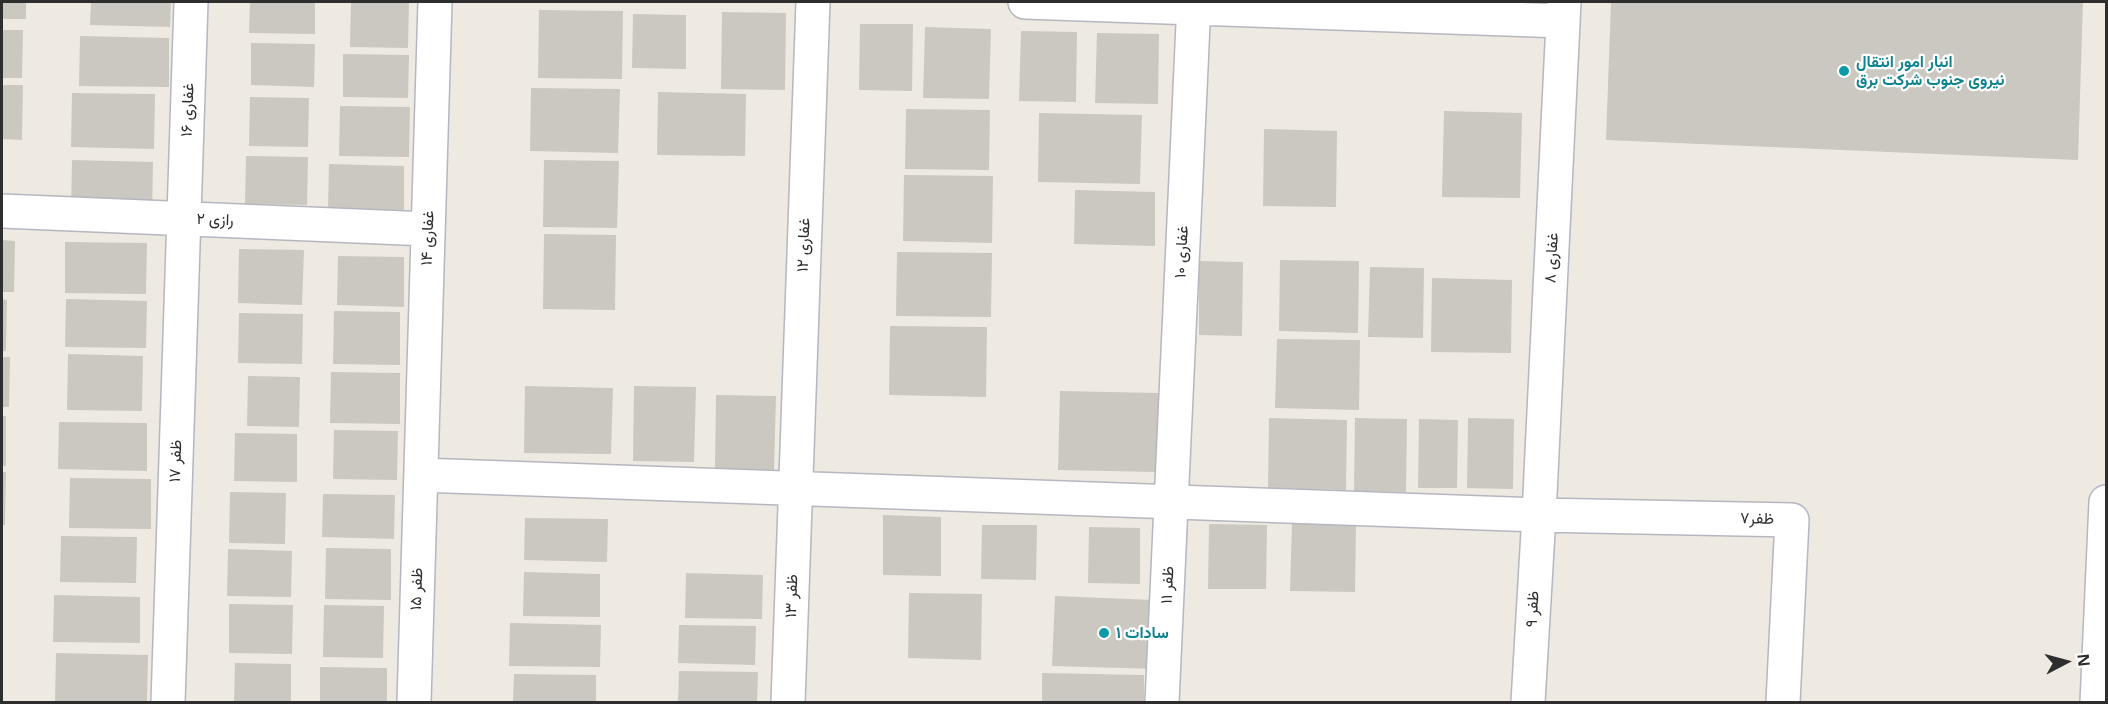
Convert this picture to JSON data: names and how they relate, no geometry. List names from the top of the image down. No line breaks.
{"streets":{"street":["غفاری ۱۶","رازی ۲","غفاری ۱۴","غفاری ۱۲","غفاری ۱۰","غفاری ۸","ظفر ۱۷","ظفر۷","ظفر ۱۱","ظفر ۱۵","ظفر ۱۳","ظفر ۹"]},"crossings":[["غفاری ۱۶","رازی ۲"],["غفاری ۱۶","ظفر ۱۷"],["رازی ۲","غفاری ۱۴"],["رازی ۲","ظفر ۱۷"],["غفاری ۱۴","ظفر ۱۵"],["غفاری ۱۲","ظفر ۱۳"],["غفاری ۱۰","ظفر ۱۱"],["غفاری ۸","ظفر۷"],["غفاری ۸","ظفر ۹"],["ظفر۷","ظفر ۹"]],"places":["انبار امور انتقال نیروی جنوب شرکت برق","سادات ۱"],"north":"right"}
